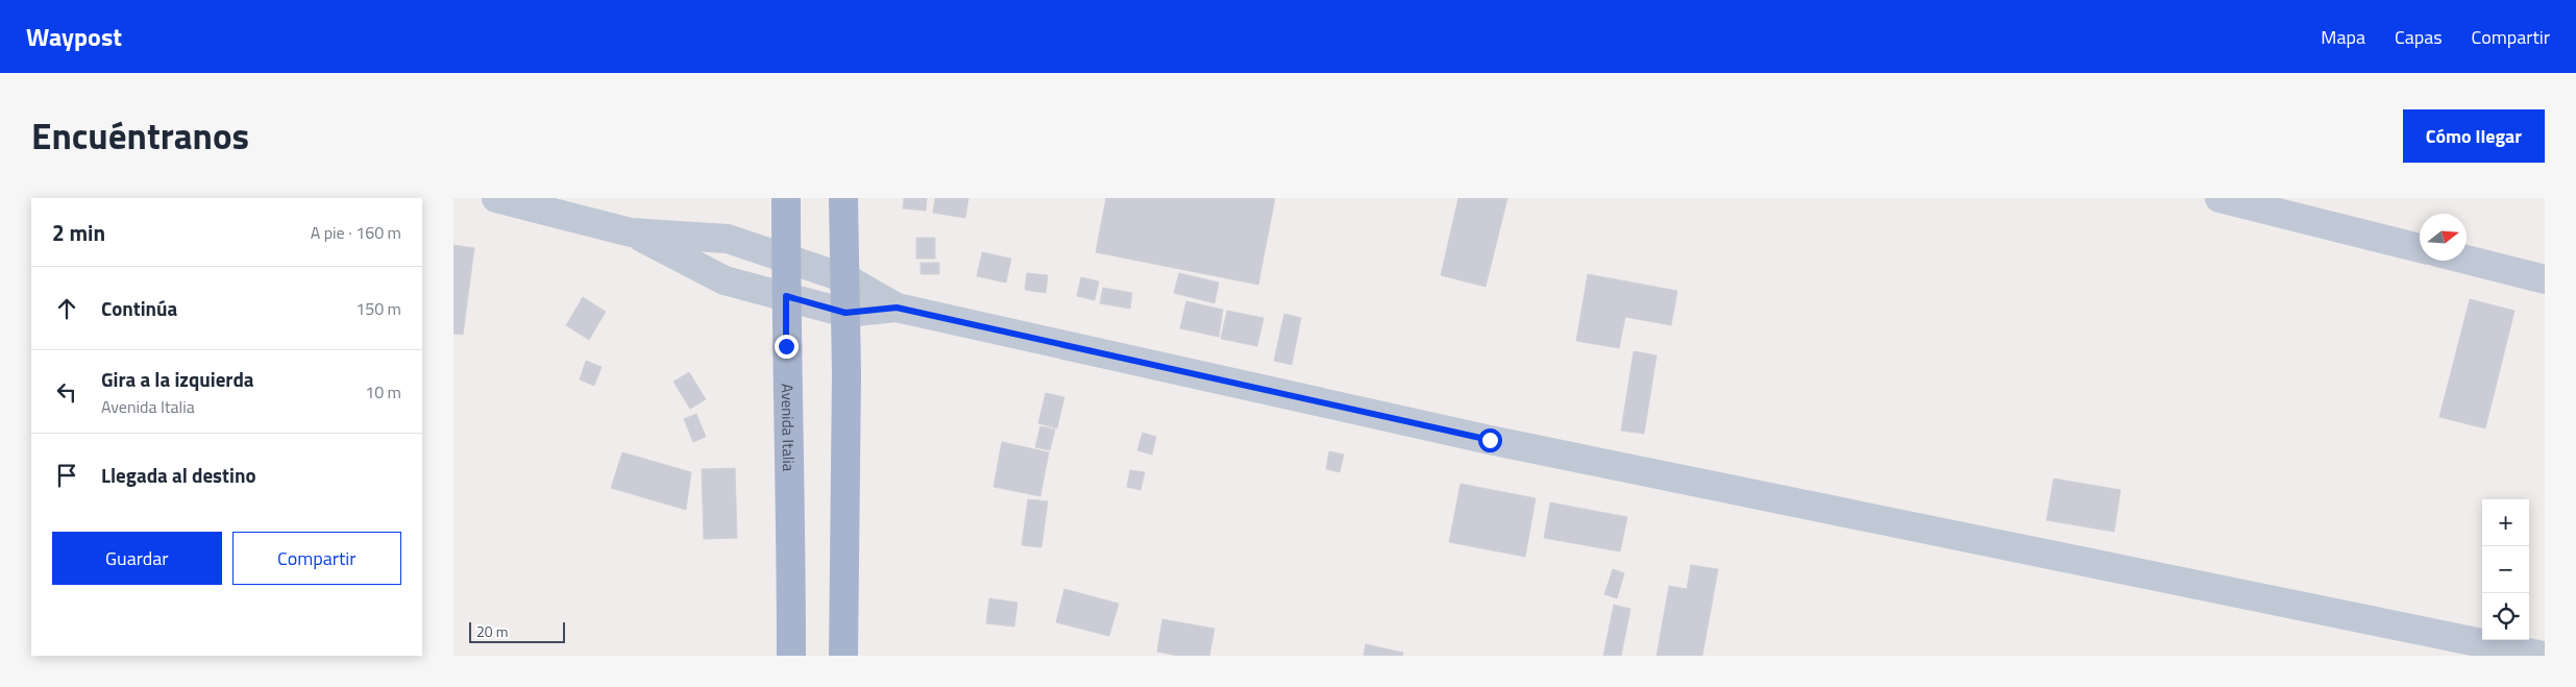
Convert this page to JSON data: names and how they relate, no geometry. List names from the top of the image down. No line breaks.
{"streets":{"main road":["Avenida Italia"]},"scale_bar":"20 m","north":"right","page":{"header":"Waypost","nav":["Mapa","Capas","Compartir"],"title":"Encuéntranos","buttons":["Cómo llegar",["Guardar","Compartir"]],"heading":["2 min","A pie · 160 m"],"list":[["Continúa","150 m"],["Gira a la izquierda","Avenida Italia","10 m"],"Llegada al destino"],"map_buttons":["+","−"],"scale":"20 m"}}
